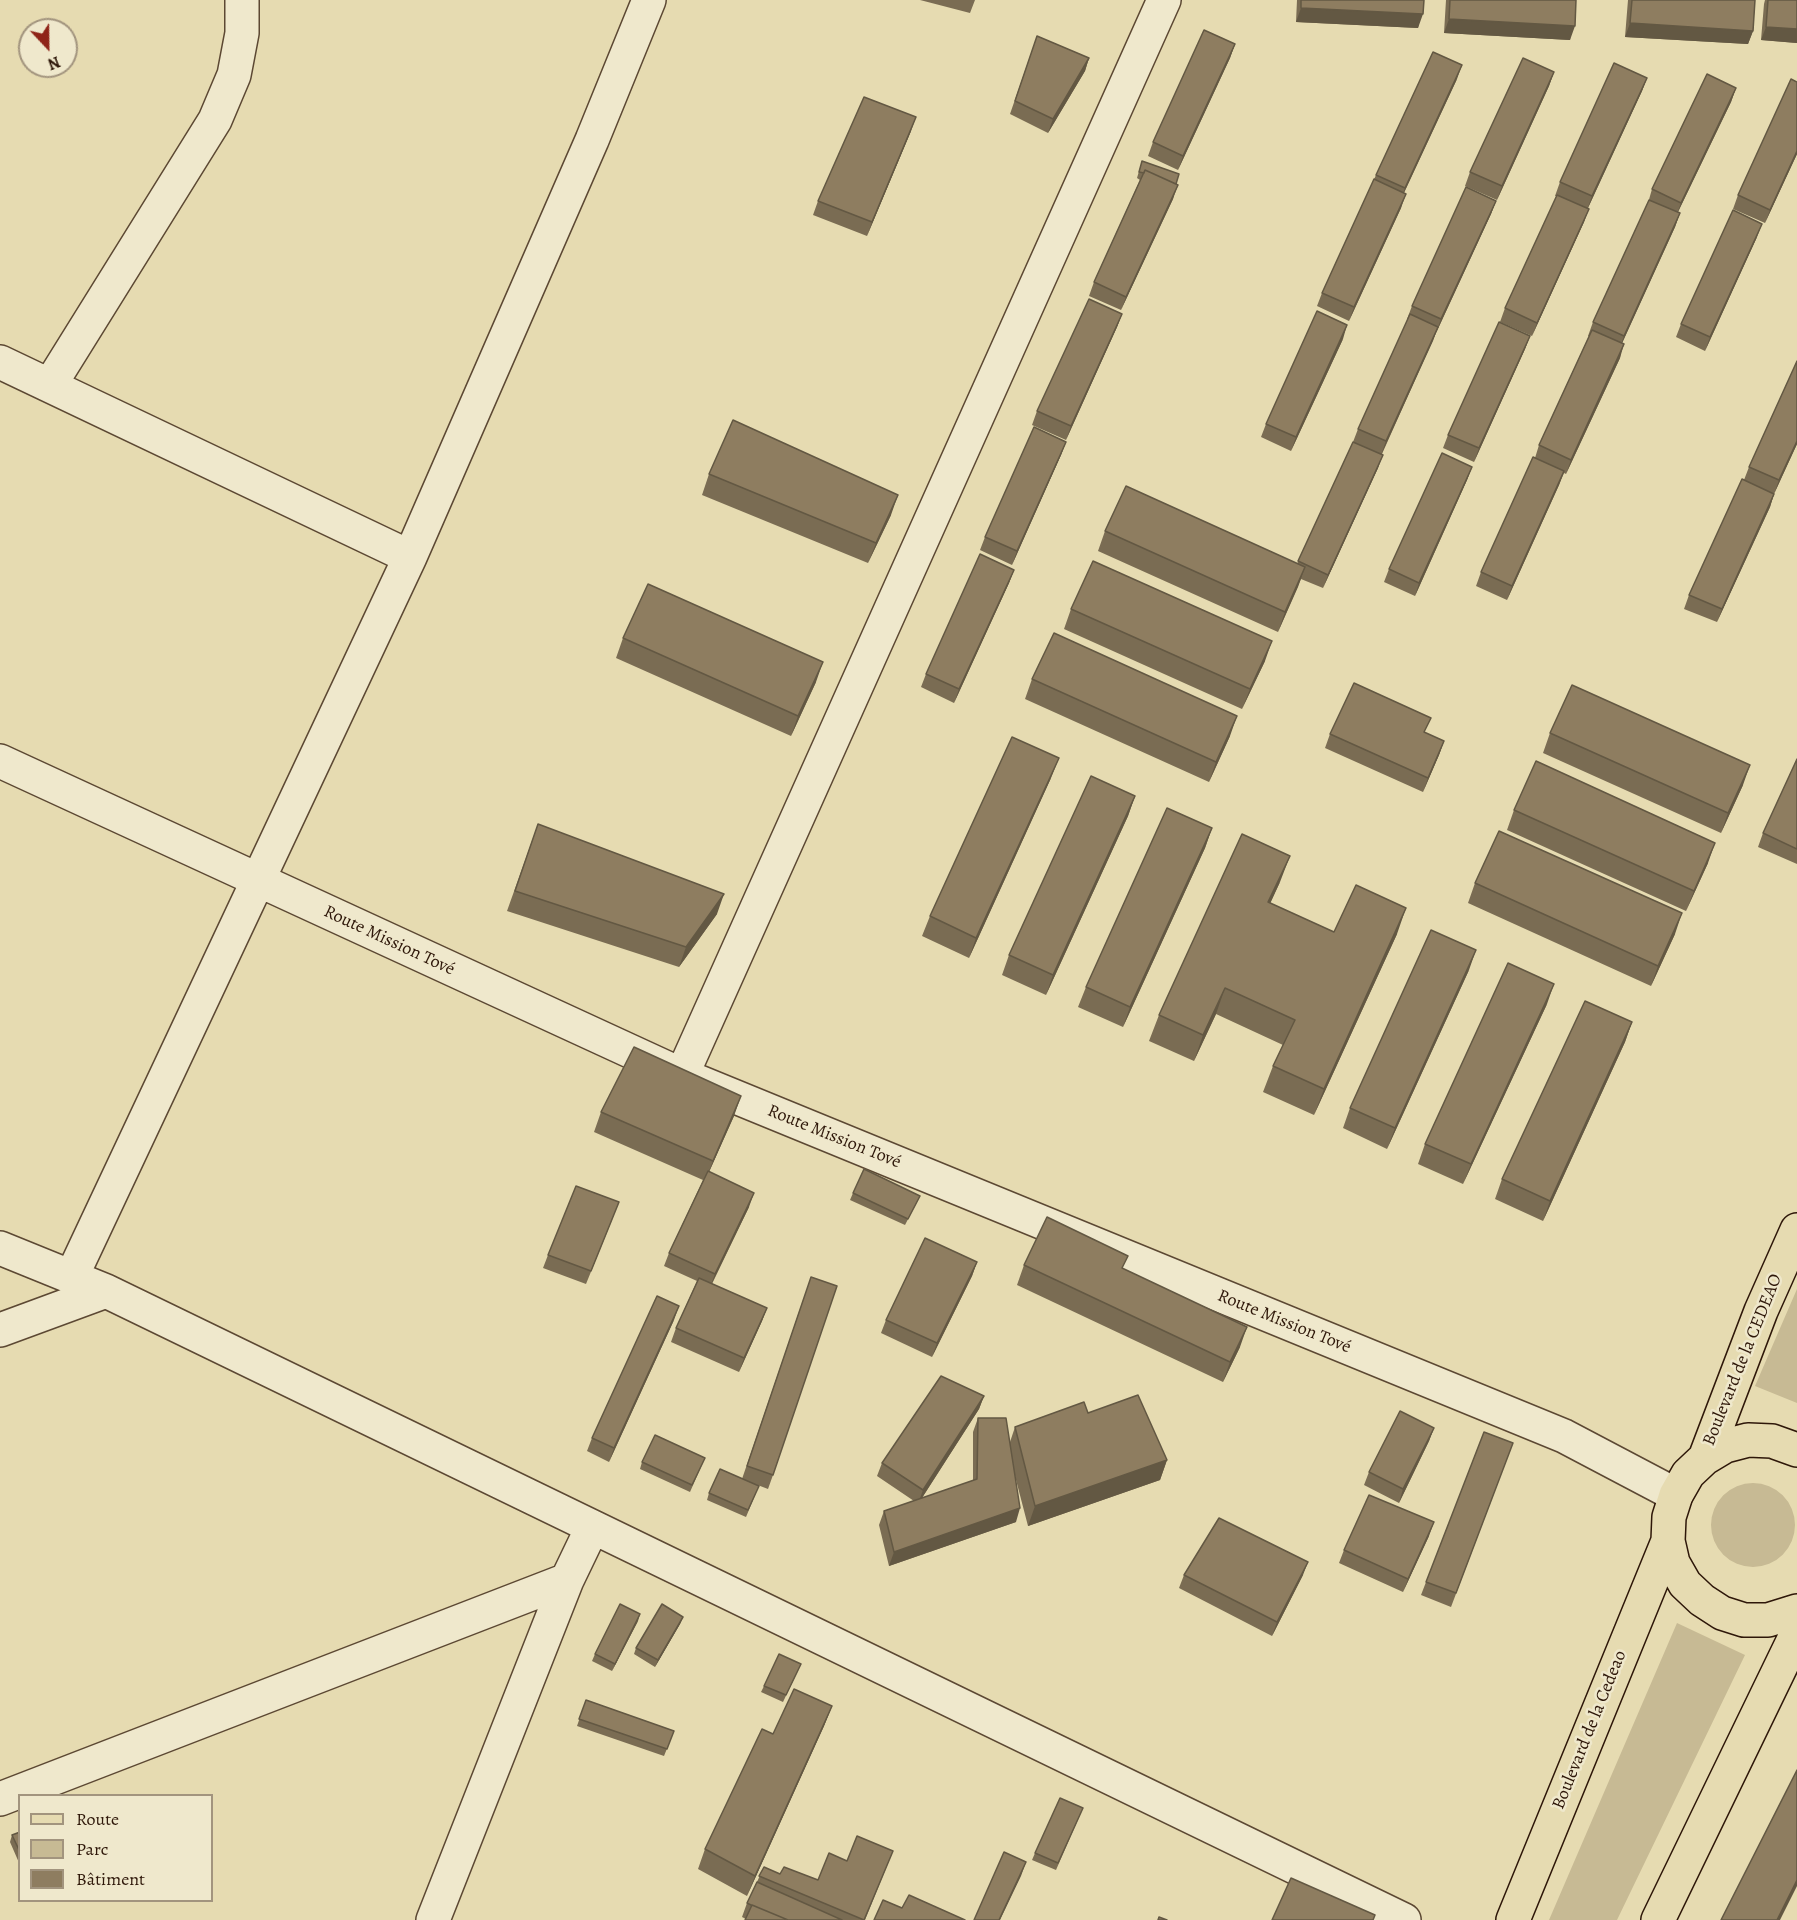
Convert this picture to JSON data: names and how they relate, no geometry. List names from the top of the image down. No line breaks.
{"streets":{"main road":["Boulevard de la CEDEAO","Boulevard de la Cedeao"],"street":["Route Mission Tové"]},"crossings":[["Route Mission Tové","Boulevard de la Cedeao"],["Boulevard de la CEDEAO","Boulevard de la Cedeao"]],"legend":["Route","Parc","Bâtiment"],"north":"bottom"}
